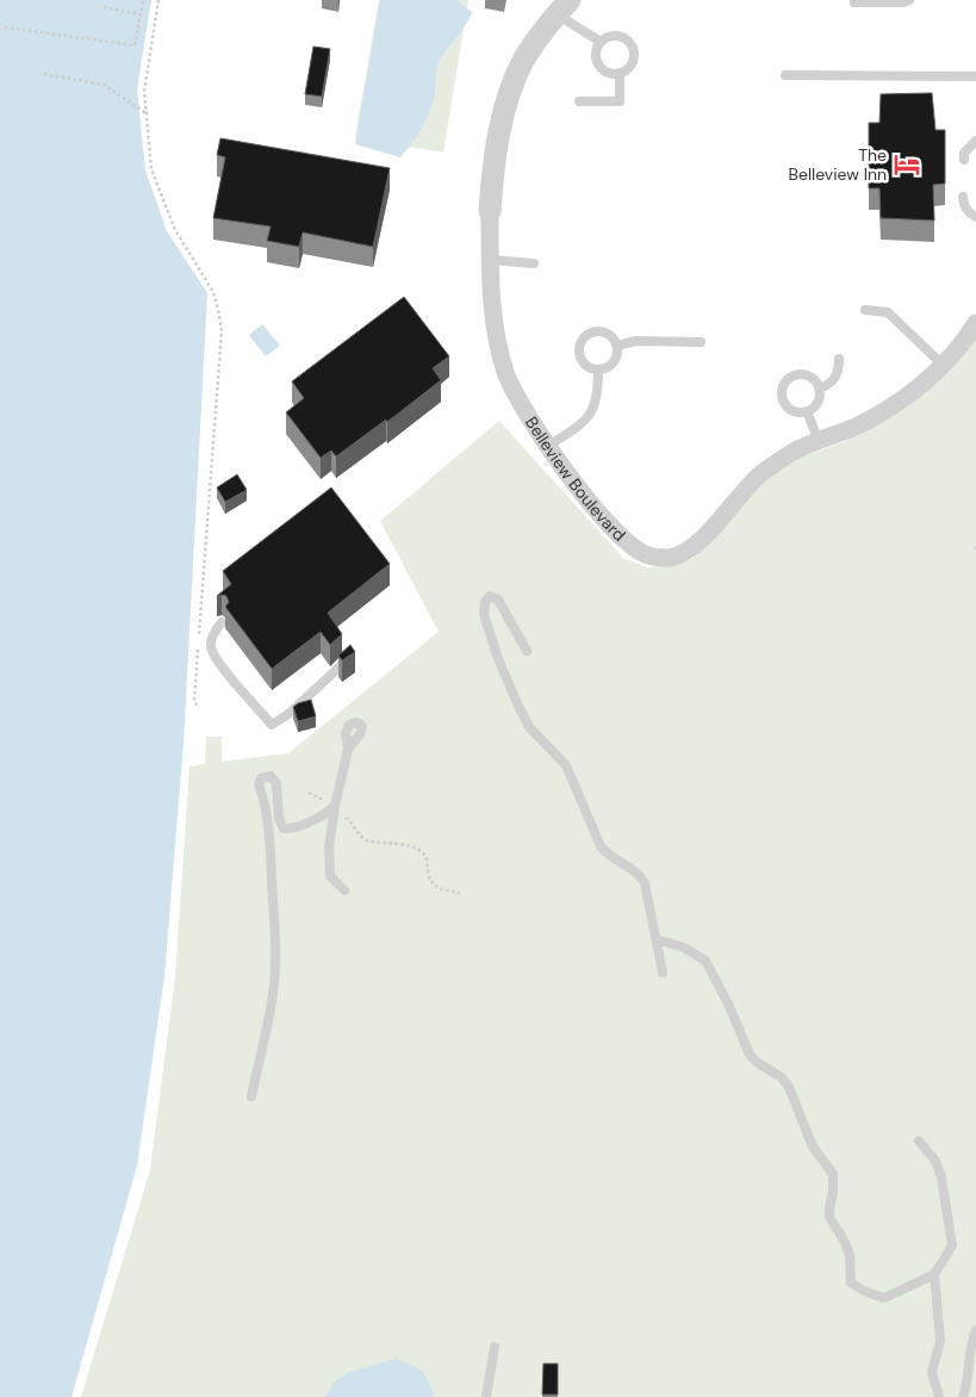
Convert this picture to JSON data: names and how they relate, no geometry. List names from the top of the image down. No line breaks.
{"streets":{"street":["Belleview Boulevard"]},"places":{"hotel":["The Belleview Inn"]}}
